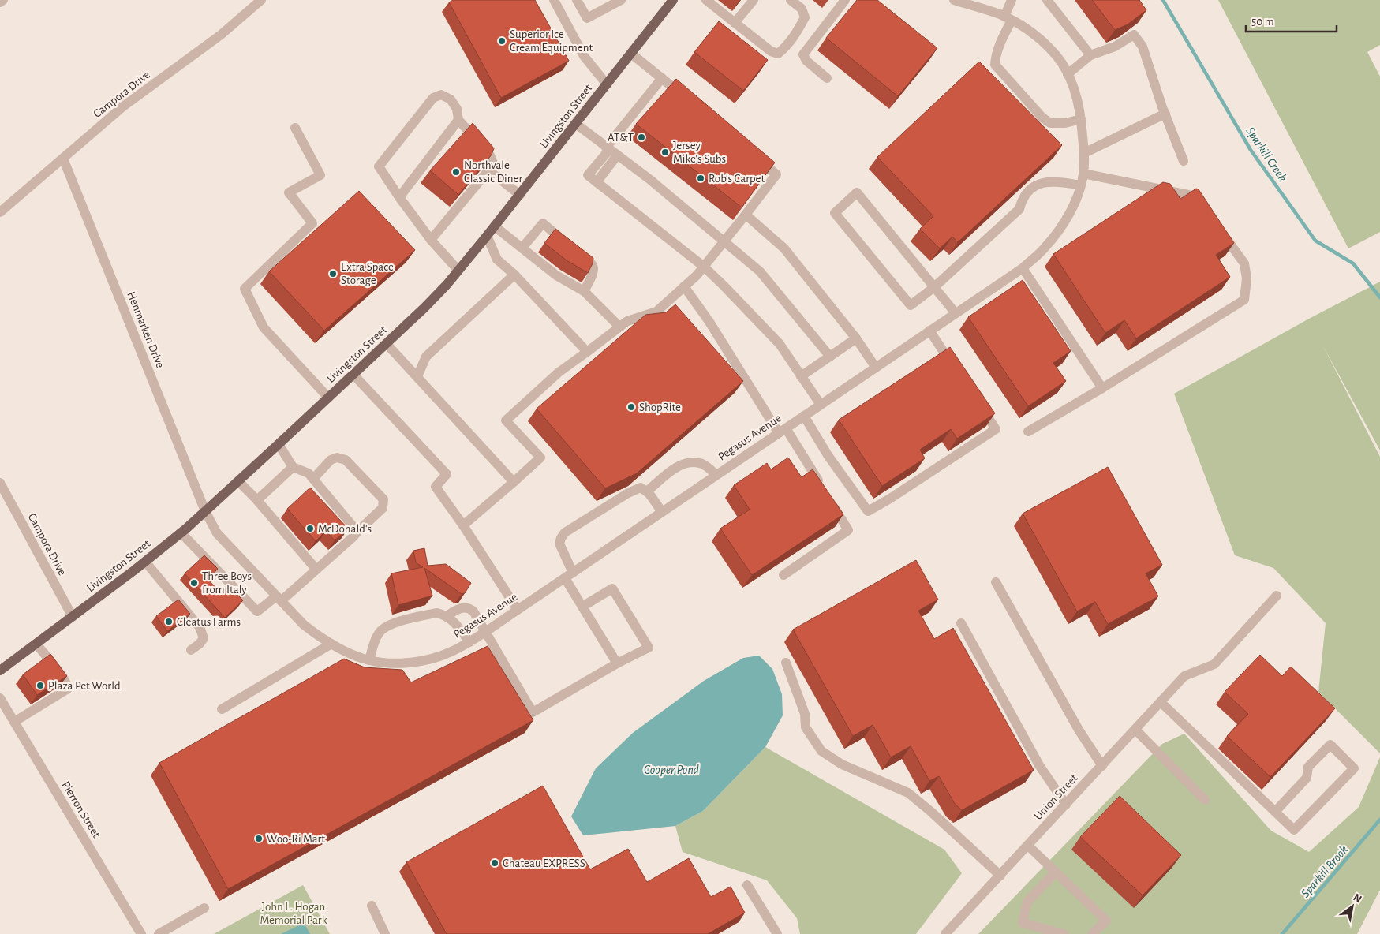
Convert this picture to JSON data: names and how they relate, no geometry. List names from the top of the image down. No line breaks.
{"streets":{"main road":["Livingston Street"],"street":["Campora Drive","Henmarken Drive","Pegasus Avenue","Union Street","Pierron Street"]},"crossings":[["Campora Drive","Livingston Street"],["Campora Drive","Henmarken Drive"],["Livingston Street","Henmarken Drive"],["Livingston Street","Pegasus Avenue"],["Henmarken Drive","Pegasus Avenue"]],"water":["Sparkill Creek","Cooper Pond","Sparkill Brook"],"parks":["John L. Hogan Memorial Park"],"places":["Superior Ice Cream Equipment","AT&T","Jersey Mike's Subs","Northvale Classic Diner","Rob's Carpet","Extra Space Storage","ShopRite","McDonald's","Three Boys from Italy","Cleatus Farms","Plaza Pet World","Woo-Ri Mart","Chateau EXPRESS"],"scale_bar":"50 m","north":"top right"}
